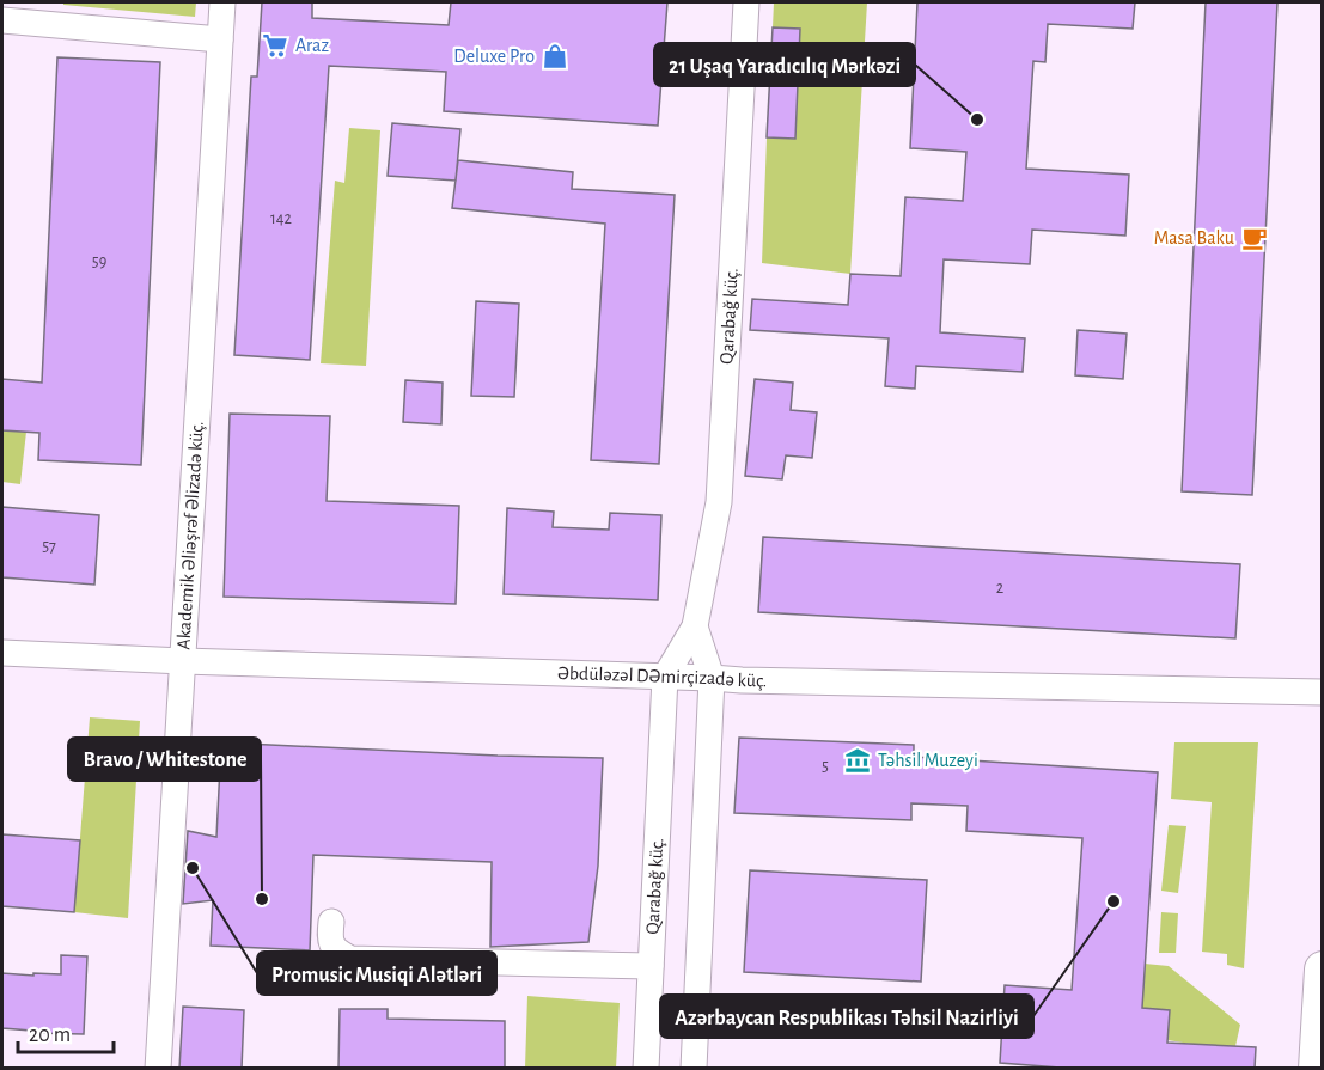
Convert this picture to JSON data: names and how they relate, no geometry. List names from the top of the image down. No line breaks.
{"streets":{"street":["Qarabağ küç.","Akademik Əliəşrəf Əlizadə küç.","Əbdüləzəl DƏmirçizadə küç."]},"crossings":[["Qarabağ küç.","Əbdüləzəl DƏmirçizadə küç."],["Akademik Əliəşrəf Əlizadə küç.","Əbdüləzəl DƏmirçizadə küç."]],"places":{"supermarket":["Araz"],"shop":["Deluxe Pro"],"other":["21 Uşaq Yaradıcılıq Mərkəzi","Promusic Musiqi Alətləri","Bravo / Whitestone","Azərbaycan Respublikası Təhsil Nazirliyi"],"cafe":["Masa Baku"],"museum":["Təhsil Muzeyi"]},"house_numbers":["142","59","57","2","5"],"scale_bar":"20 m"}
